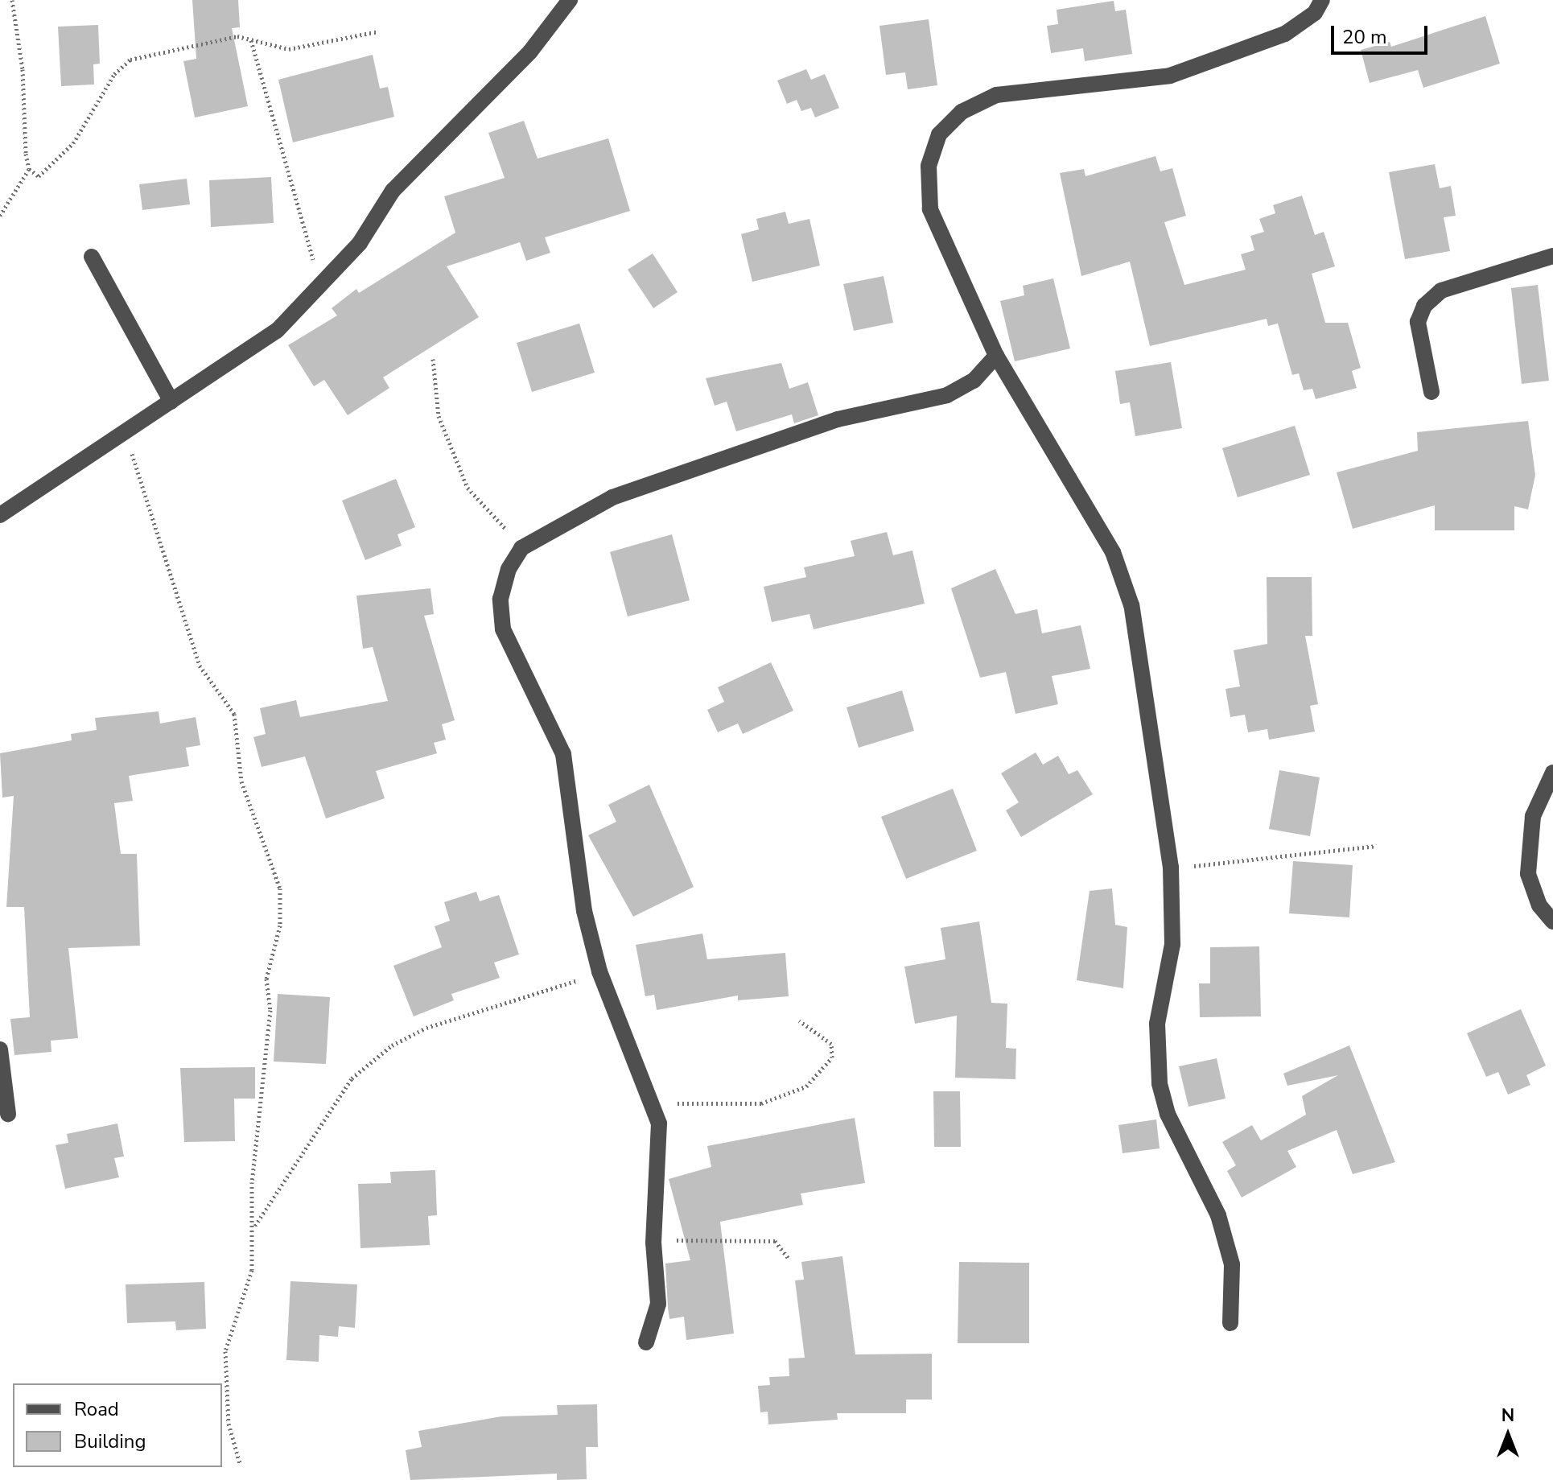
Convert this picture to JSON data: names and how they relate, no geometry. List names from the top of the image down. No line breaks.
{"legend":["Road","Building"],"scale_bar":"20 m","north":"top"}
